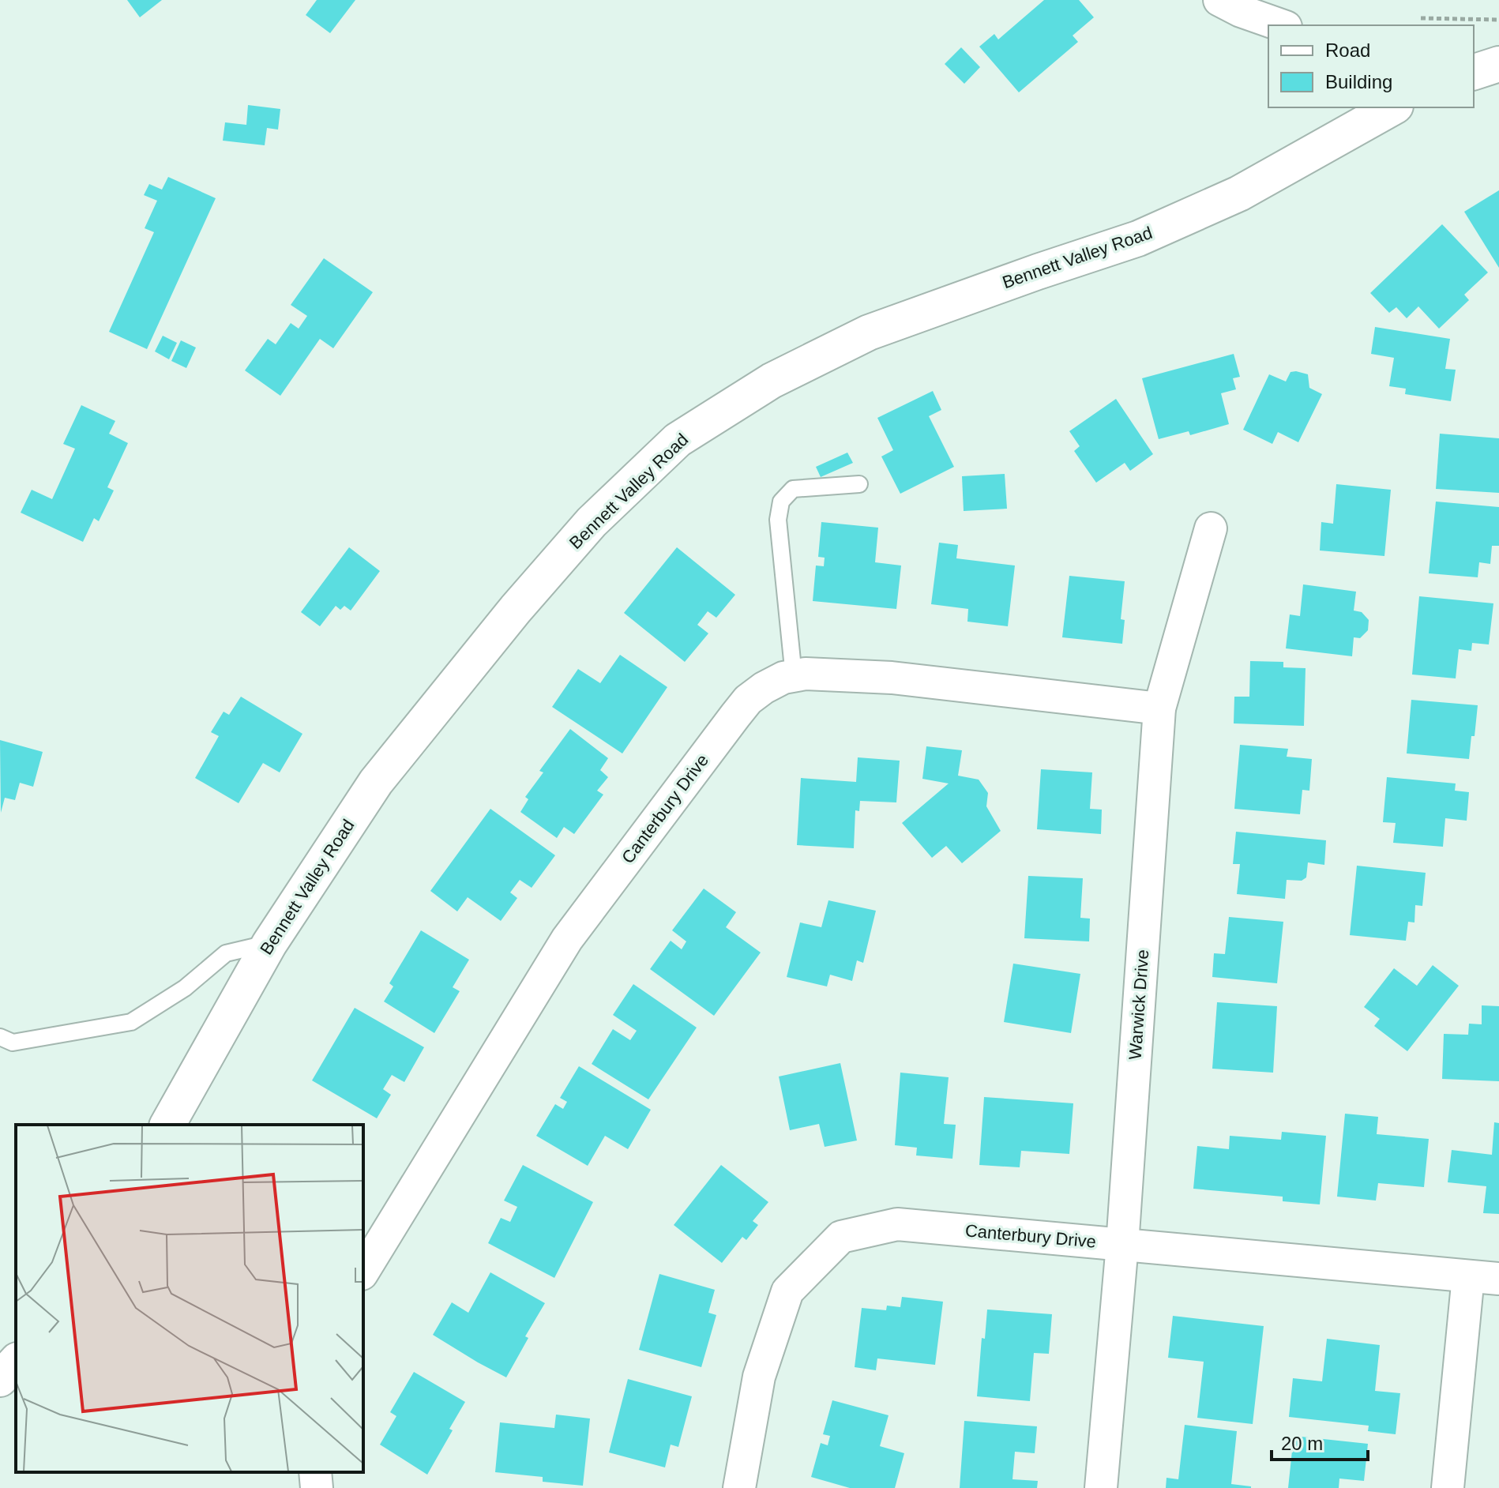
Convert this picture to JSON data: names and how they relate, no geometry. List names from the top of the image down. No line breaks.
{"streets":{"street":["Bennett Valley Road","Canterbury Drive","Warwick Drive"]},"crossings":[["Canterbury Drive","Warwick Drive"]],"legend":["Road","Building"],"scale_bar":"20 m"}
